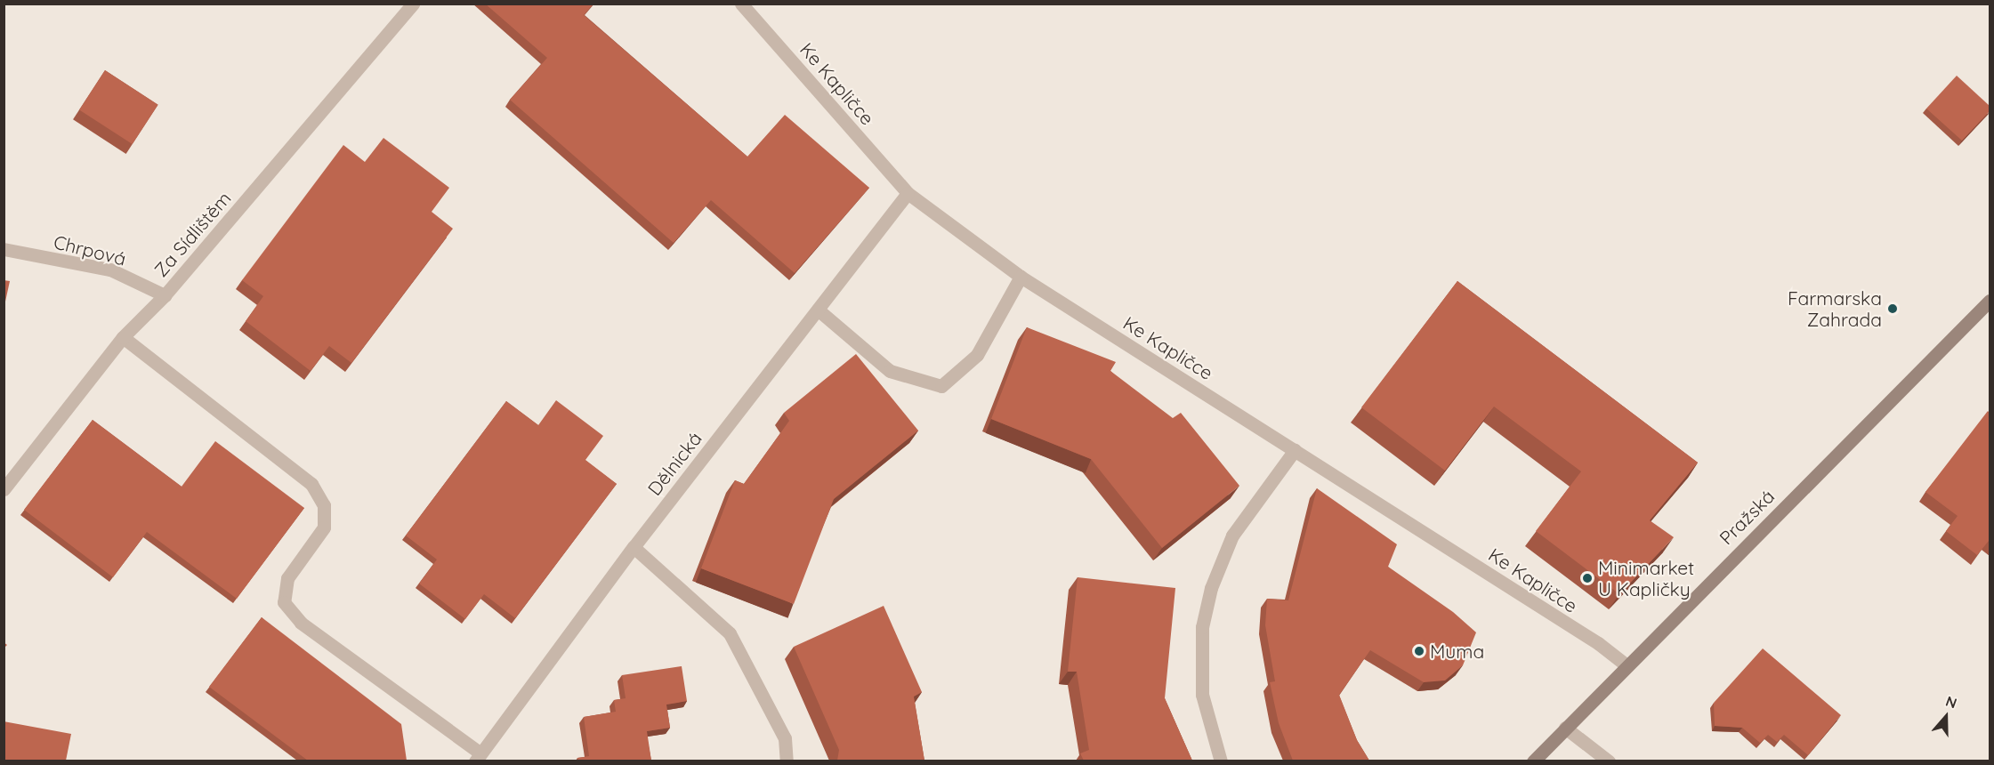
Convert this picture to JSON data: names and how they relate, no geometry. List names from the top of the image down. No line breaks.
{"streets":{"street":["Ke Kapličce","Za Sídlištěm","Chrpová","Dělnická","Pražská"]},"crossings":[["Ke Kapličce","Dělnická"],["Ke Kapličce","Pražská"],["Za Sídlištěm","Chrpová"]],"places":["Farmarska Zahrada","Minimarket U Kapličky","Muma"],"north":"top"}
